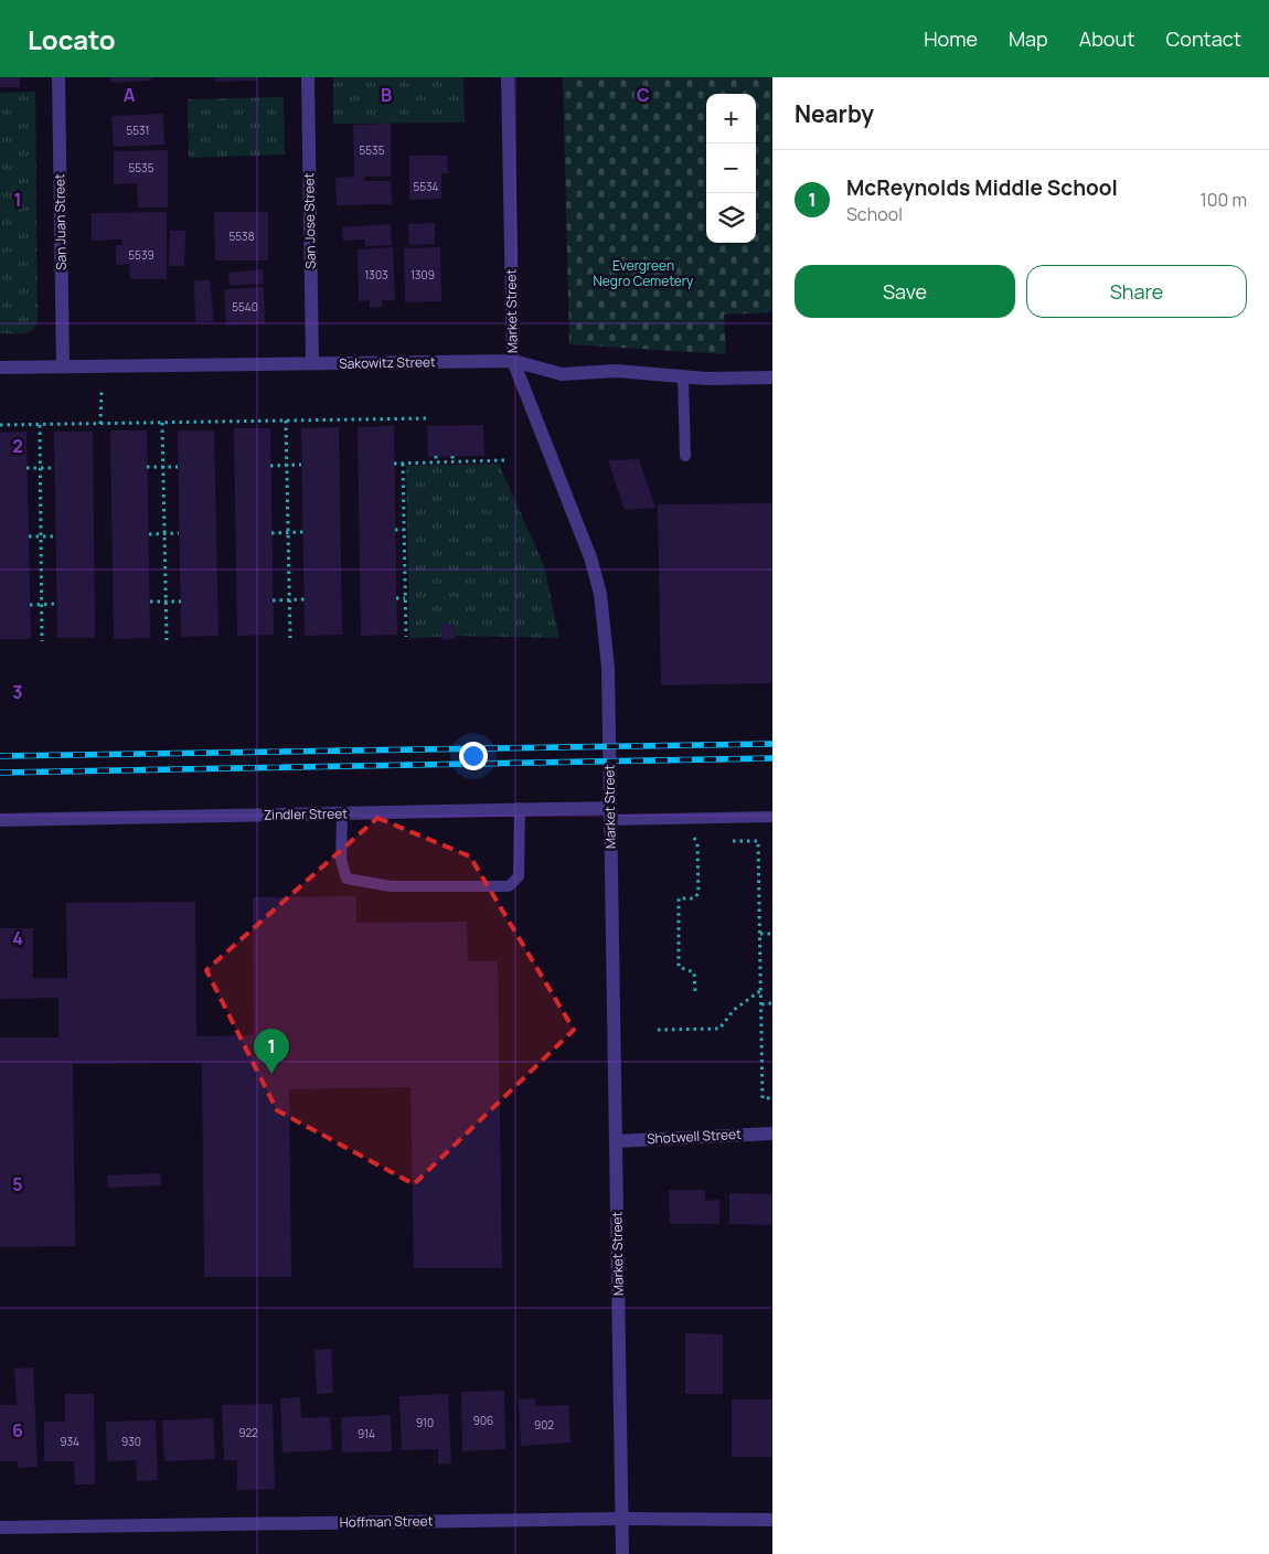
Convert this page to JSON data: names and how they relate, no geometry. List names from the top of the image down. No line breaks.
{"streets":{"street":["San Jose Street","San Juan Street","Market Street","Sakowitz Street","Zindler Street","Shotwell Street","Hoffman Street"]},"crossings":[["San Jose Street","Sakowitz Street"],["San Juan Street","Sakowitz Street"],["Market Street","Sakowitz Street"],["Market Street","Zindler Street"],["Market Street","Shotwell Street"],["Market Street","Hoffman Street"]],"parks":["Evergreen Negro Cemetery"],"house_numbers":["5531","5535","5535","5534","5538","5539","1303","1309","5540","906","910","902","922","914","934","930"],"page":{"header":"Locato","nav":["Home","Map","About","Contact"],"heading":"Nearby","map_buttons":["+","−"],"list":[{"mark":"1","name":"McReynolds Middle School","note":"School","value":"100 m"}],"buttons":["Save","Share"],"pins":"1"},"grid":{"columns":["A","B","C"],"rows":["1","2","3","4","5","6"]}}
